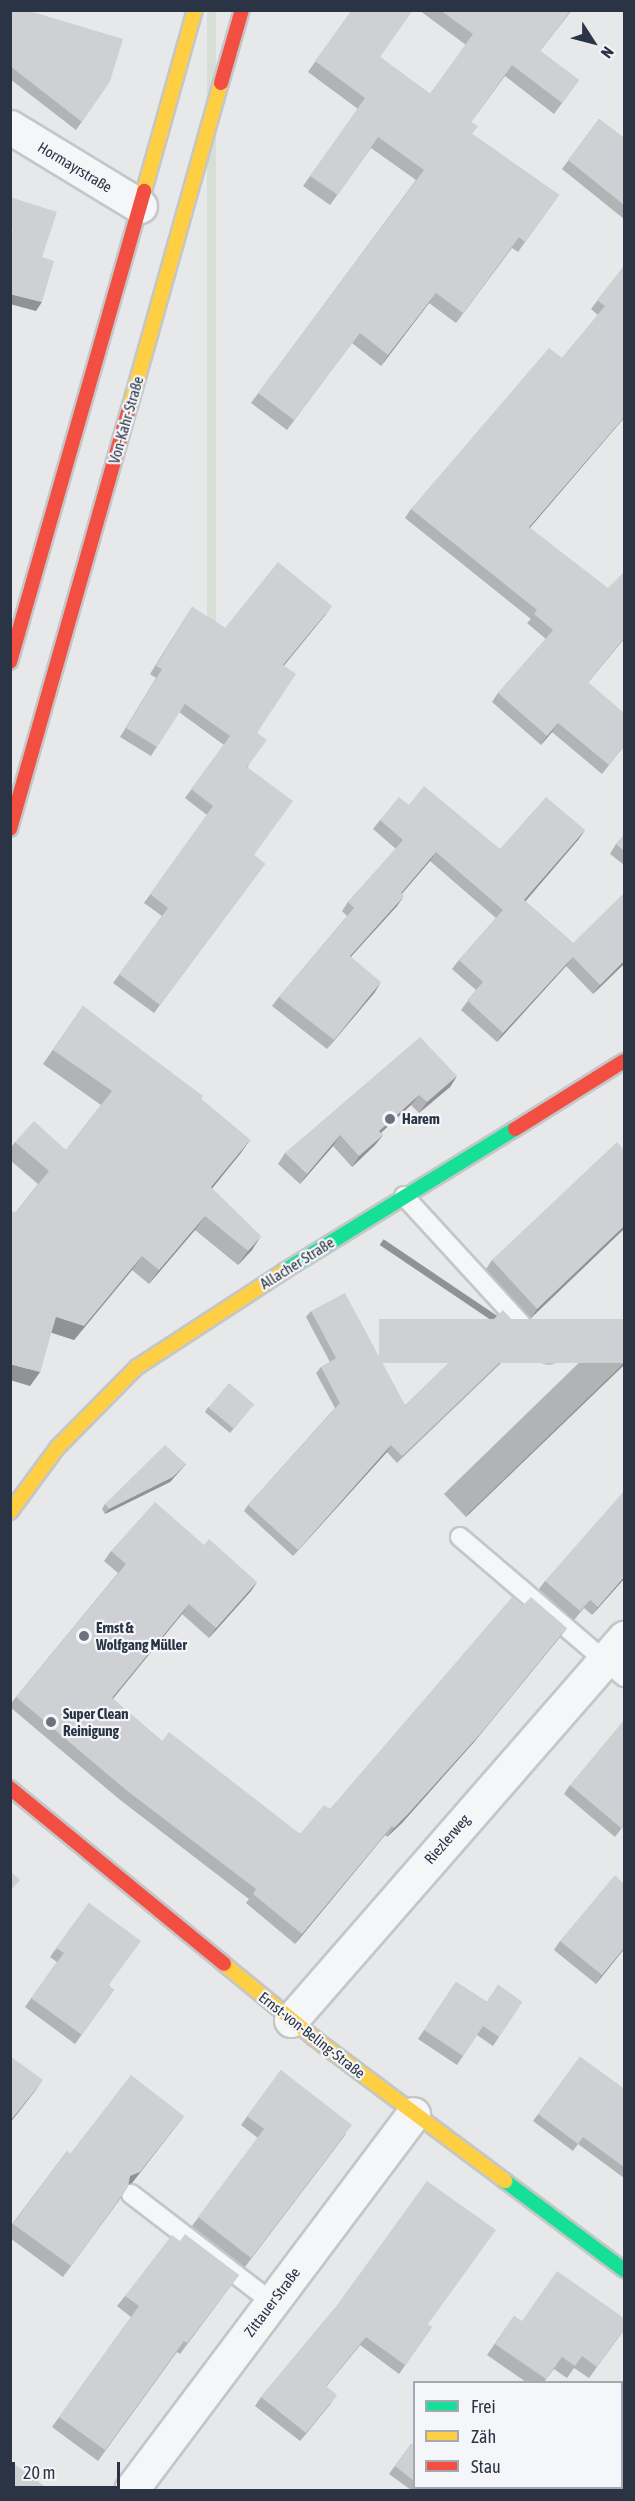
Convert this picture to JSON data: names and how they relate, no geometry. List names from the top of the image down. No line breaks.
{"streets":{"street":["Hormayrstraße","Von-Kahr-Straße","Allacher Straße","Riezlerweg","Ernst-von-Beling-Straße","Zittauer Straße"]},"crossings":[["Riezlerweg","Ernst-von-Beling-Straße"],["Ernst-von-Beling-Straße","Zittauer Straße"]],"places":["Harem","Ernst & Wolfgang Müller","Super Clean Reinigung"],"legend":["Frei","Zäh","Stau"],"scale_bar":"20 m","north":"bottom right"}
